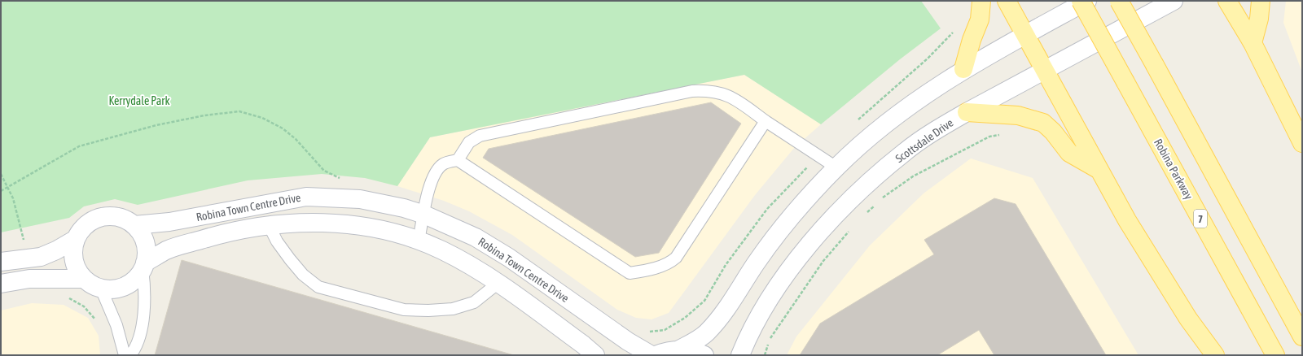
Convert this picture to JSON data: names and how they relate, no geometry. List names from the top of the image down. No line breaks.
{"streets":{"main road":["Robina Parkway","7"],"street":["Scottsdale Drive","Robina Town Centre Drive"]},"parks":["Kerrydale Park"]}
